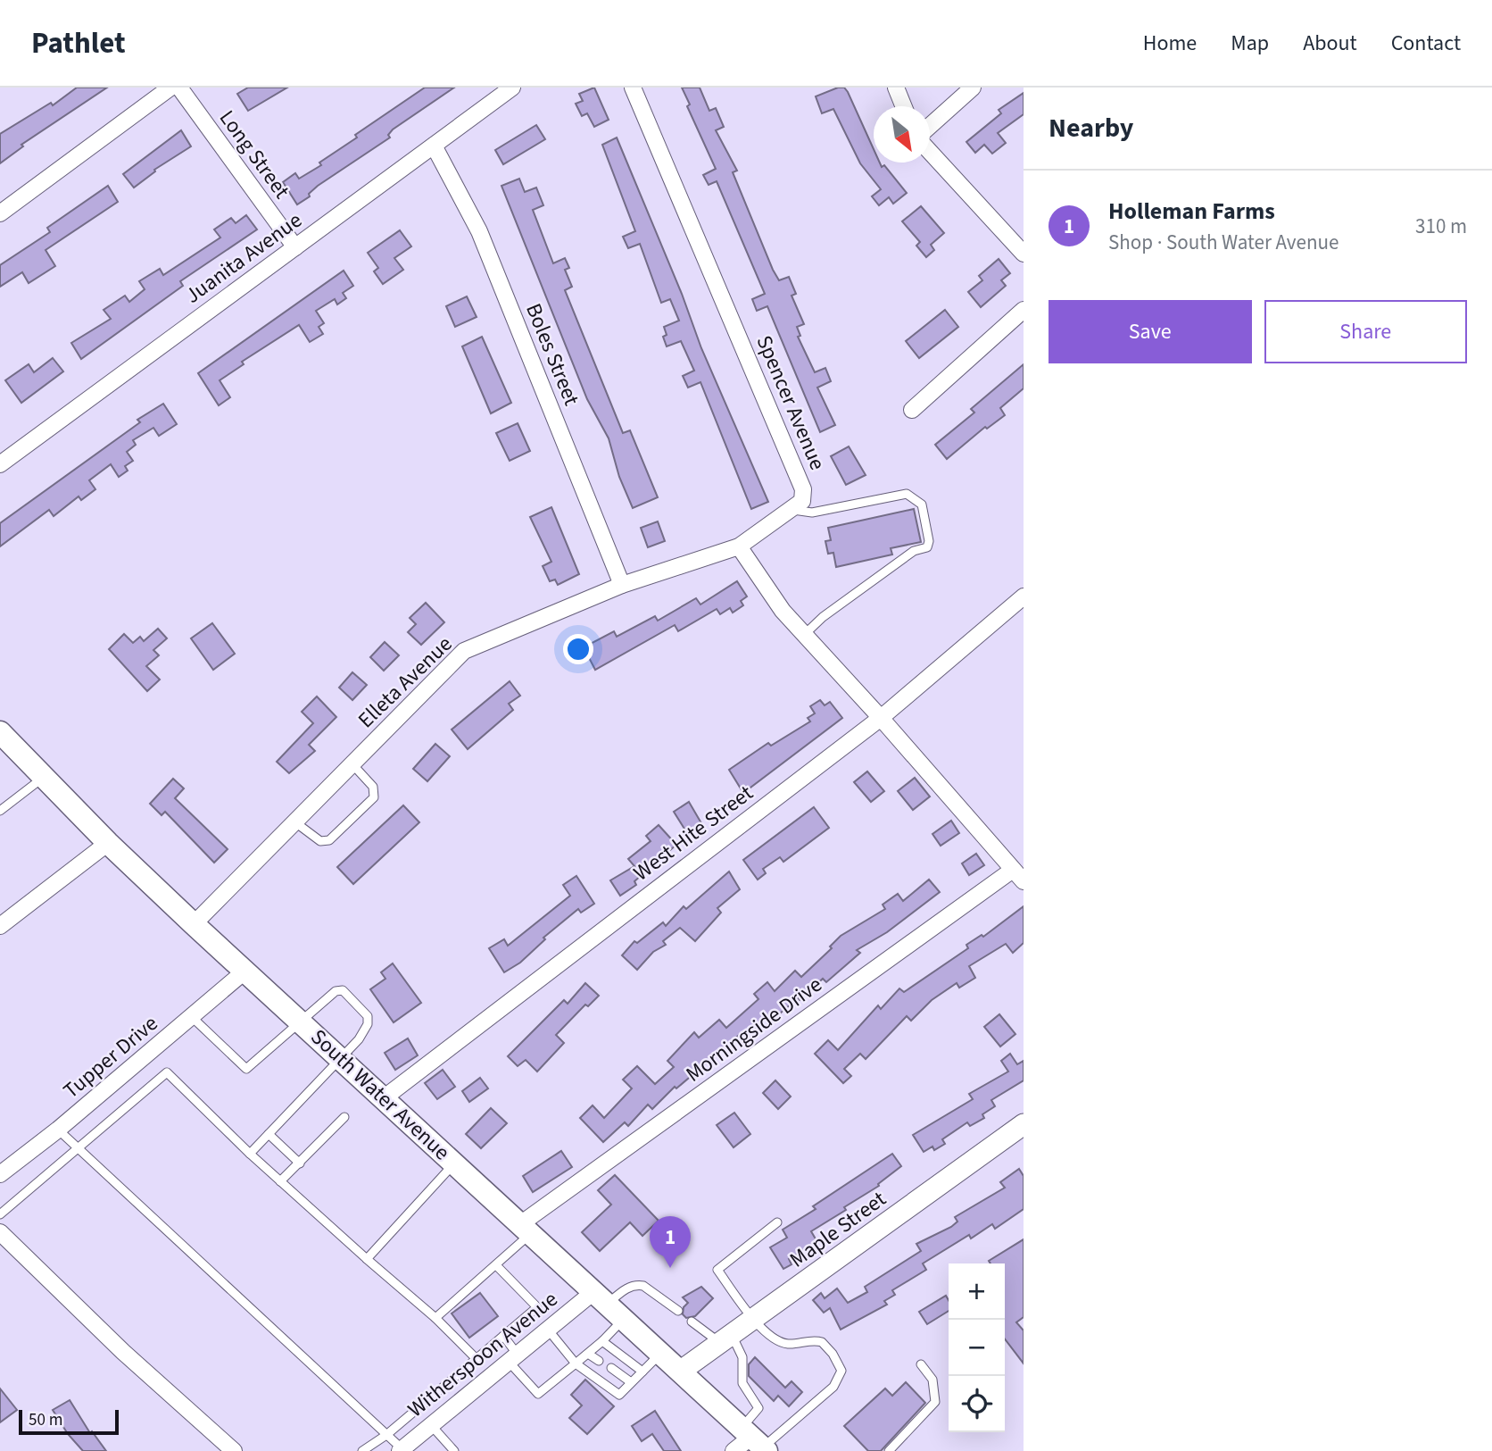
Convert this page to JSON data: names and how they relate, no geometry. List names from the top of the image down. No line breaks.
{"streets":{"main road":["South Water Avenue"],"street":["Long Street","Juanita Avenue","Boles Street","Spencer Avenue","Elleta Avenue","West Hite Street","Morningside Drive","Tupper Drive","Maple Street","Witherspoon Avenue"]},"crossings":[["Long Street","Juanita Avenue"],["Juanita Avenue","Boles Street"],["Boles Street","Elleta Avenue"],["Elleta Avenue","South Water Avenue"],["West Hite Street","South Water Avenue"],["Morningside Drive","South Water Avenue"],["Tupper Drive","South Water Avenue"],["South Water Avenue","Maple Street"],["South Water Avenue","Witherspoon Avenue"]],"scale_bar":"50 m","north":"bottom right","page":{"header":"Pathlet","nav":["Home","Map","About","Contact"],"heading":"Nearby","list":[{"mark":"1","name":"Holleman Farms","note":"Shop · South Water Avenue","value":"310 m"}],"buttons":["Save","Share"],"pins":"1","map_buttons":["+","−"],"scale":"50 m"}}
